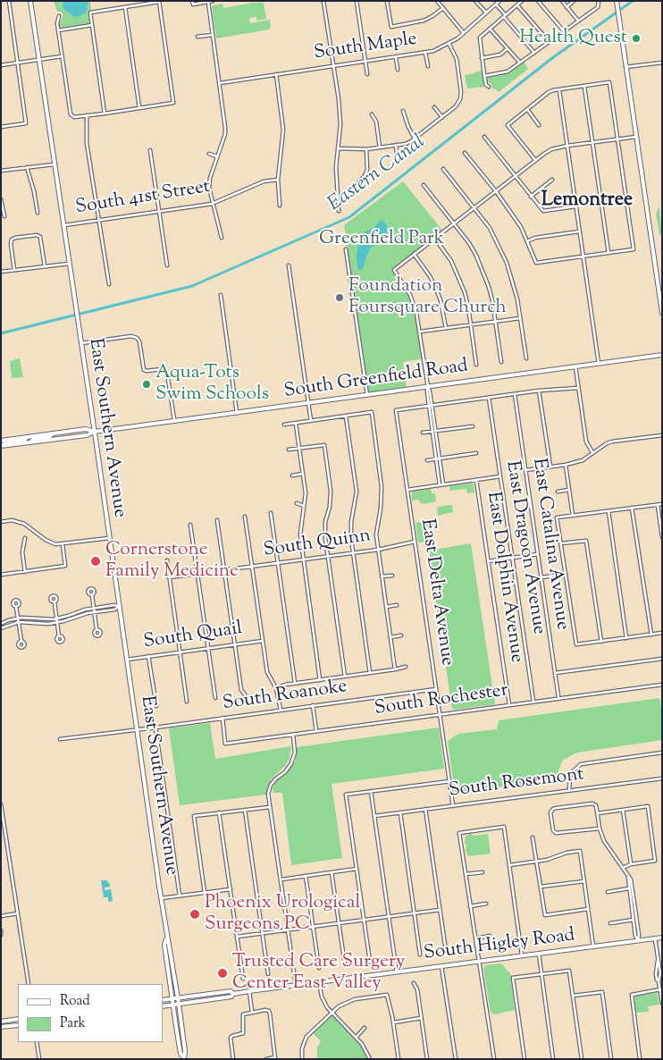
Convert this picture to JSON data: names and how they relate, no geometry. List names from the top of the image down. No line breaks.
{"streets":{"main road":["South Greenfield Road","East Southern Avenue","South Higley Road"],"street":["South Maple","South 41st Street","South Quinn","East Catalina Avenue","East Dragoon Avenue","East Dolphin Avenue","East Delta Avenue","South Quail","South Roanoke","South Rochester","South Rosemont"]},"crossings":[["South 41st Street","East Southern Avenue"],["South Greenfield Road","East Southern Avenue"],["East Southern Avenue","South Quail"],["East Southern Avenue","South Roanoke"],["East Southern Avenue","South Higley Road"],["South Quinn","East Delta Avenue"],["East Catalina Avenue","South Rochester"],["East Dragoon Avenue","South Rochester"],["East Dolphin Avenue","South Rochester"],["East Delta Avenue","South Roanoke"],["East Delta Avenue","South Rochester"],["East Delta Avenue","South Rosemont"],["South Roanoke","South Rochester"]],"districts":["Lemontree"],"water":["Eastern Canal"],"parks":["Greenfield Park"],"places":["Health Quest","Foundation Foursquare Church","Aqua-Tots Swim Schools","Cornerstone Family Medicine","Phoenix Urological Surgeons PC","Trusted Care Surgery Center East Valley"],"legend":["Road","Park"]}
